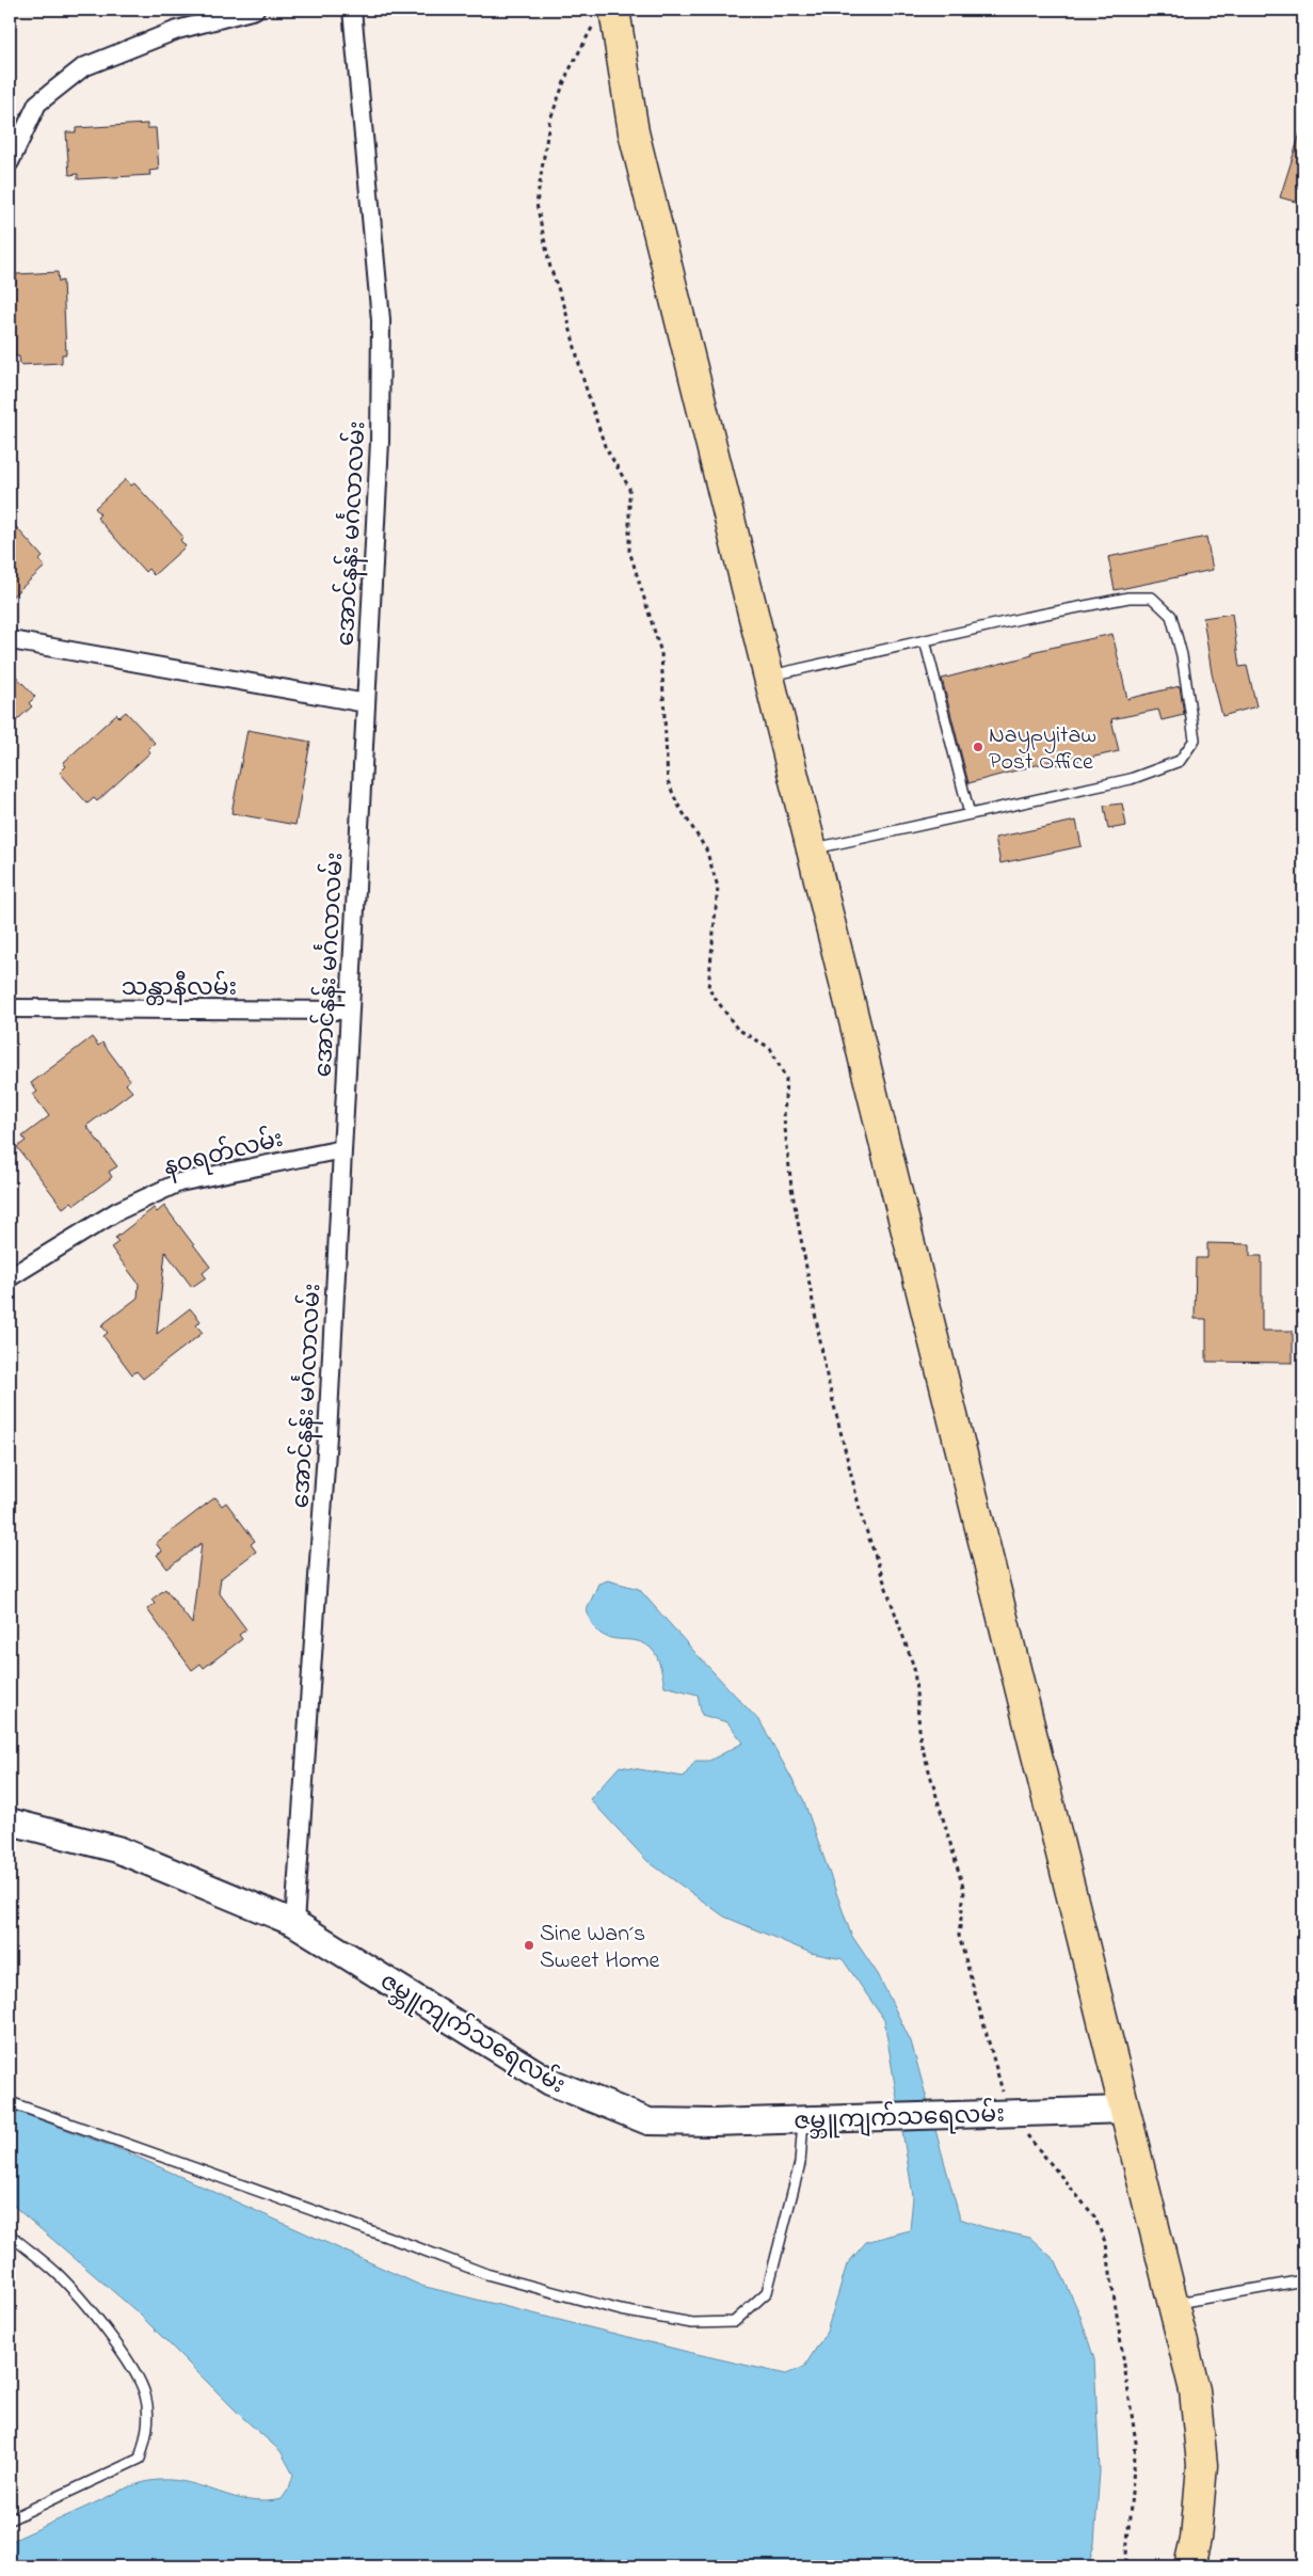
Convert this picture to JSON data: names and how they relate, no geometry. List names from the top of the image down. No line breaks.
{"streets":{"main road":["ဇမ္ဘူကျက်သရေလမ်း"],"street":["အောင်နန်း မင်္ဂလာလမ်း","သန္တာနီလမ်း","နဝရတ်လမ်း"]},"crossings":[["အောင်နန်း မင်္ဂလာလမ်း","သန္တာနီလမ်း"],["အောင်နန်း မင်္ဂလာလမ်း","နဝရတ်လမ်း"],["အောင်နန်း မင်္ဂလာလမ်း","ဇမ္ဘူကျက်သရေလမ်း"]],"places":["Naypyitaw Post Office","Sine Wan´s Sweet Home"]}
